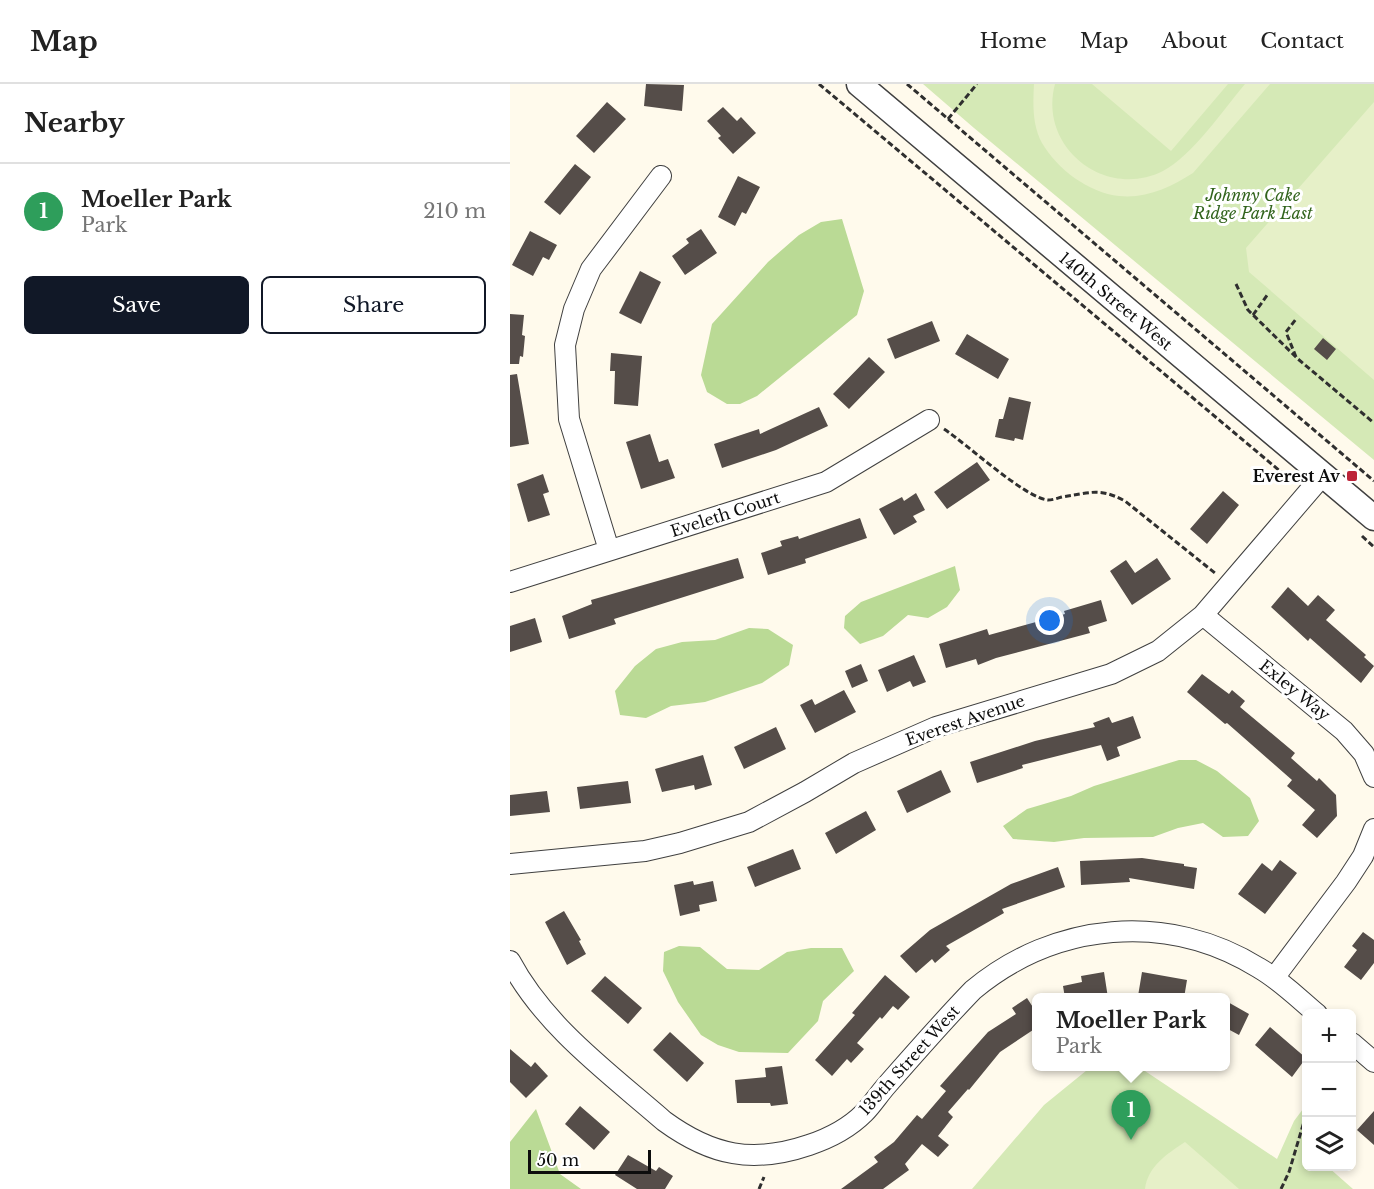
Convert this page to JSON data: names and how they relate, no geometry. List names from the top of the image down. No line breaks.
{"streets":{"street":["140th Street West","Eveleth Court","Exley Way","Everest Avenue","139th Street West"]},"crossings":[["140th Street West","Everest Avenue"],["Exley Way","Everest Avenue"]],"parks":["Johnny Cake Ridge Park East"],"places":{"transit":["Everest Av"]},"scale_bar":"50 m","page":{"header":"Map","nav":["Home","Map","About","Contact"],"heading":"Nearby","list":[{"mark":"1","name":"Moeller Park","note":"Park","value":"210 m"}],"buttons":["Save","Share"],"popup":["Moeller Park","Park"],"map_buttons":["+","−"],"pins":"1","scale":"50 m"}}
